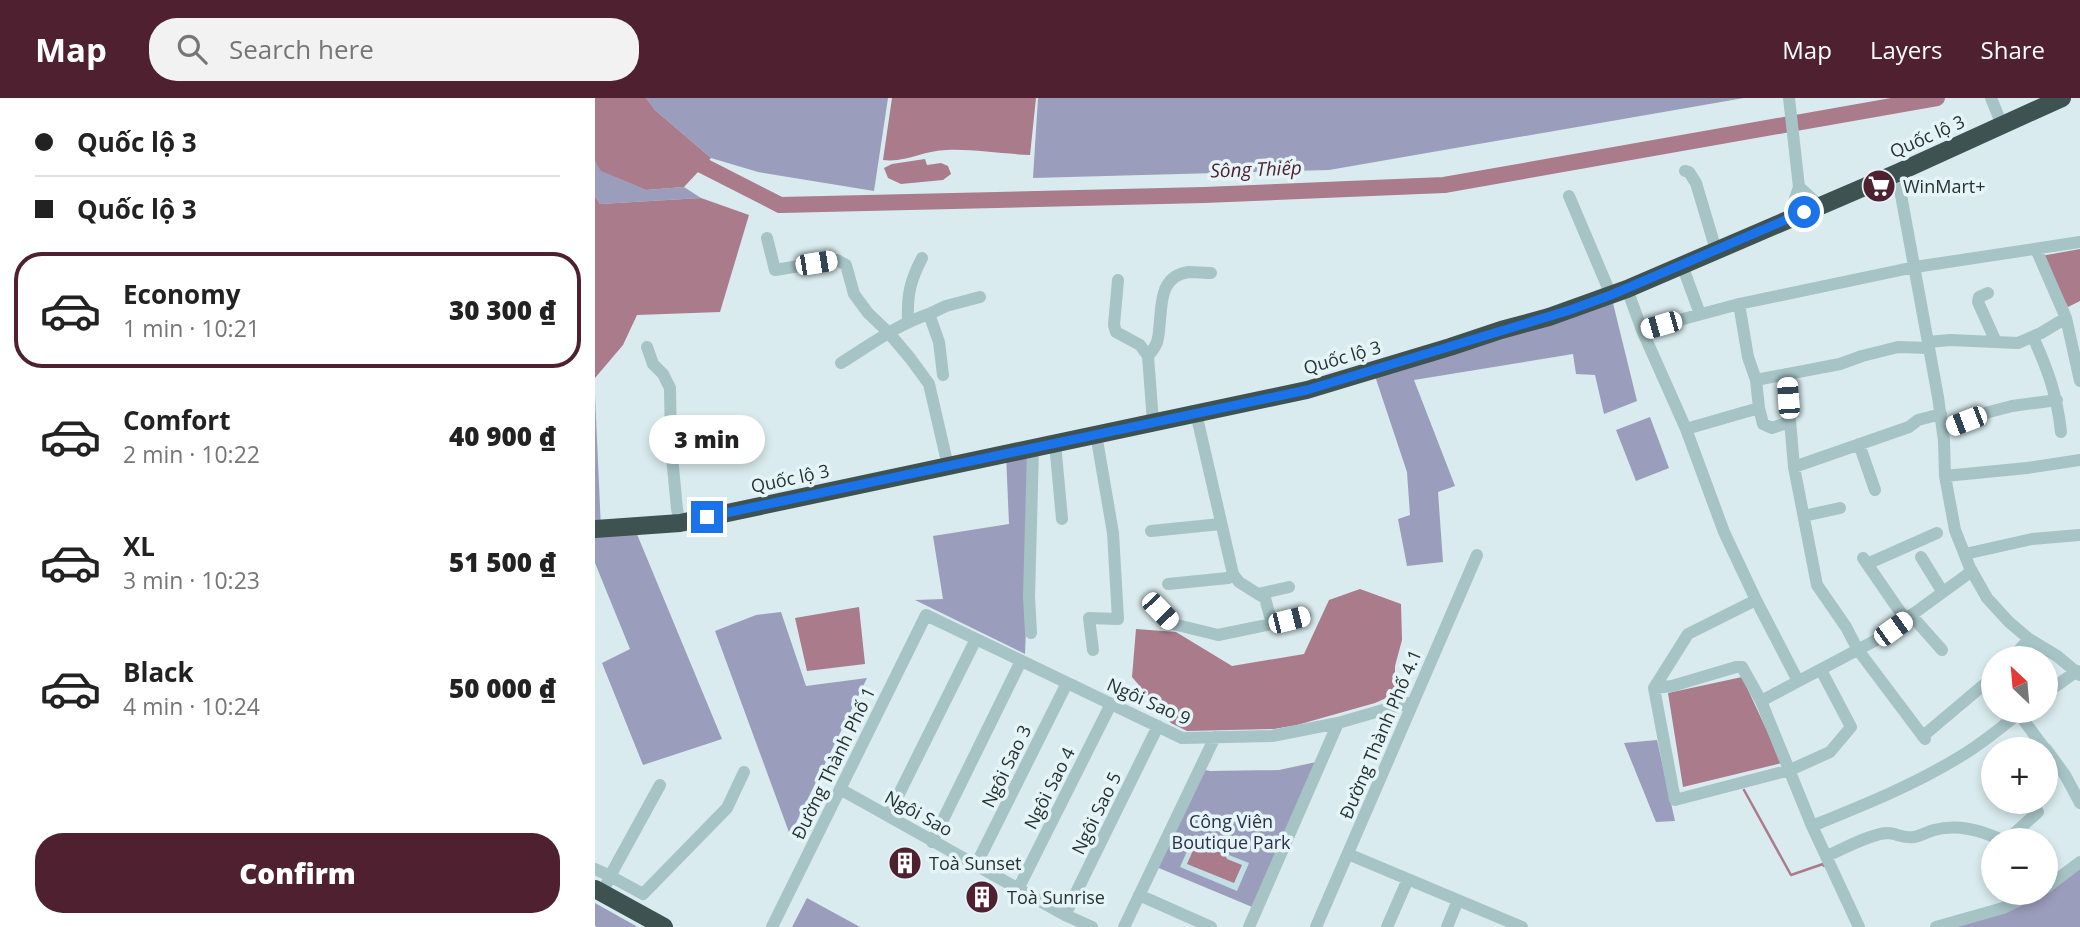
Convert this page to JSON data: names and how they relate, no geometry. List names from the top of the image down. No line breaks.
{"streets":{"highway":["Quốc lộ 3"],"street":["Ngôi Sao 9","Đường Thành Phố 4.1","Đường Thành Phố 1","Ngôi Sao 3","Ngôi Sao 4","Ngôi Sao","Ngôi Sao 5"]},"crossings":[["Ngôi Sao 9","Đường Thành Phố 4.1"],["Ngôi Sao 9","Đường Thành Phố 1"],["Ngôi Sao 9","Ngôi Sao 3"],["Ngôi Sao 9","Ngôi Sao 4"],["Ngôi Sao 9","Ngôi Sao 5"],["Đường Thành Phố 1","Ngôi Sao"],["Ngôi Sao 3","Ngôi Sao"],["Ngôi Sao 4","Ngôi Sao"],["Ngôi Sao","Ngôi Sao 5"]],"water":["Sông Thiếp"],"parks":["Công Viên Boutique Park"],"places":{"supermarket":["WinMart+"],"building":["Toà Sunset","Toà Sunrise"]},"north":"top left","page":{"header":"Map","search":"Search here","nav":["Map","Layers","Share"],"banner":["Quốc lộ 3","Quốc lộ 3"],"list":[{"name":"Economy","note":"1 min · 10:21","value":"30 300 ₫"},{"name":"Comfort","note":"2 min · 10:22","value":"40 900 ₫"},{"name":"XL","note":"3 min · 10:23","value":"51 500 ₫"},{"name":"Black","note":"4 min · 10:24","value":"50 000 ₫"}],"bubble":"3 min","map_buttons":["+","−"],"buttons":"Confirm"}}
